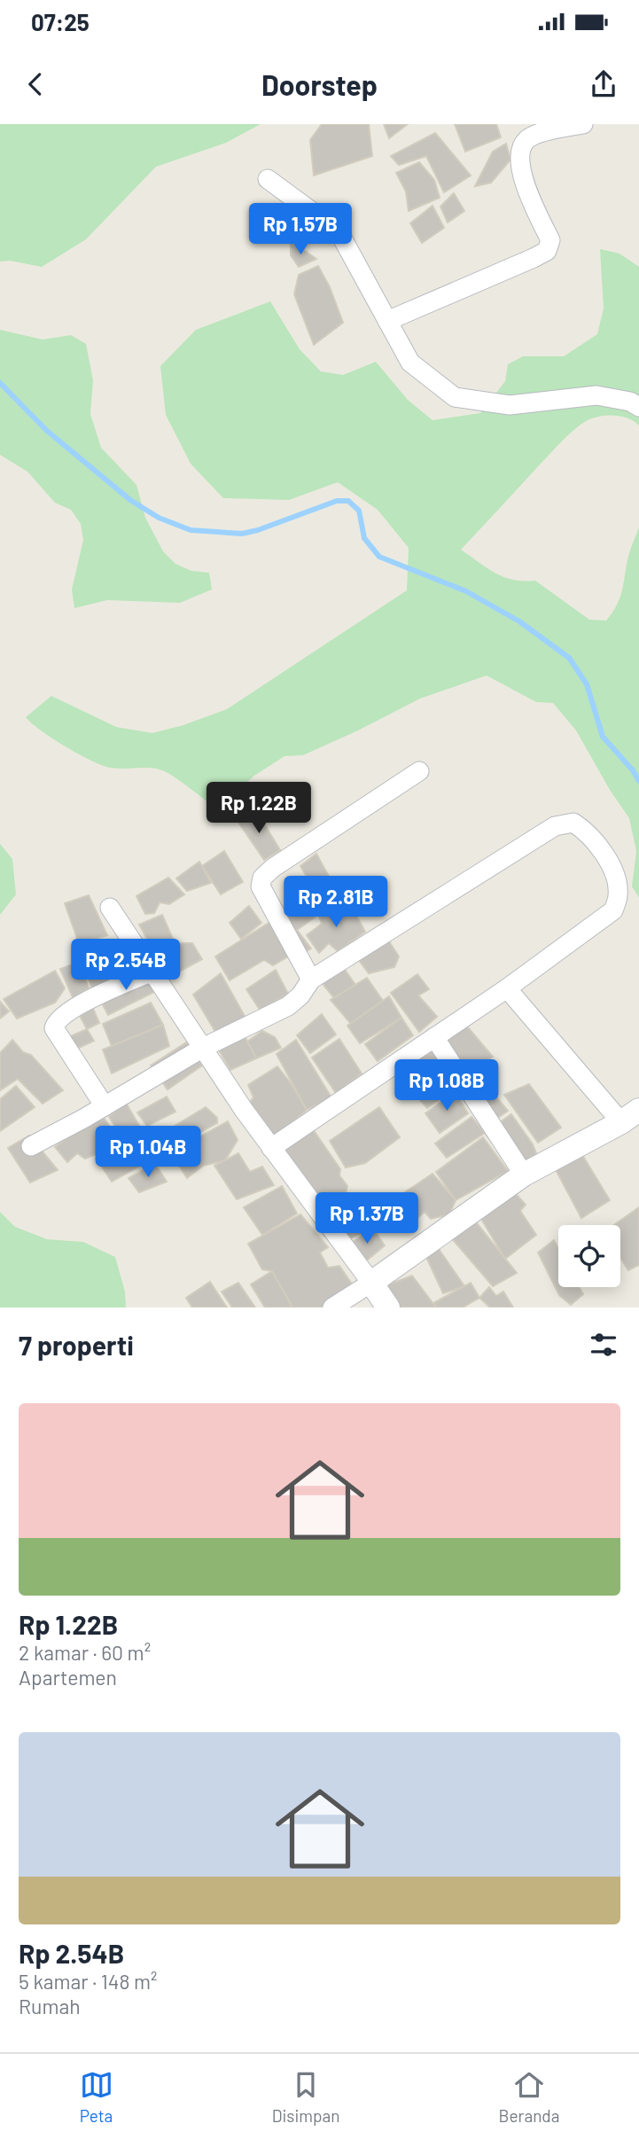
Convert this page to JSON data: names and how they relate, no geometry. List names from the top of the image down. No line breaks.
{"page":{"status":"07:25","header":"Doorstep","price":["Rp 1.57B","Rp 1.22B","Rp 2.81B","Rp 2.54B","Rp 1.08B","Rp 1.04B","Rp 1.37B"],"heading":"7 properti","list":[{"name":"Rp 1.22B","note":"2 kamar · 60 m² · Apartemen"},{"name":"Rp 2.54B","note":"5 kamar · 148 m² · Rumah"}],"tabs":["Peta","Disimpan","Beranda"]}}
